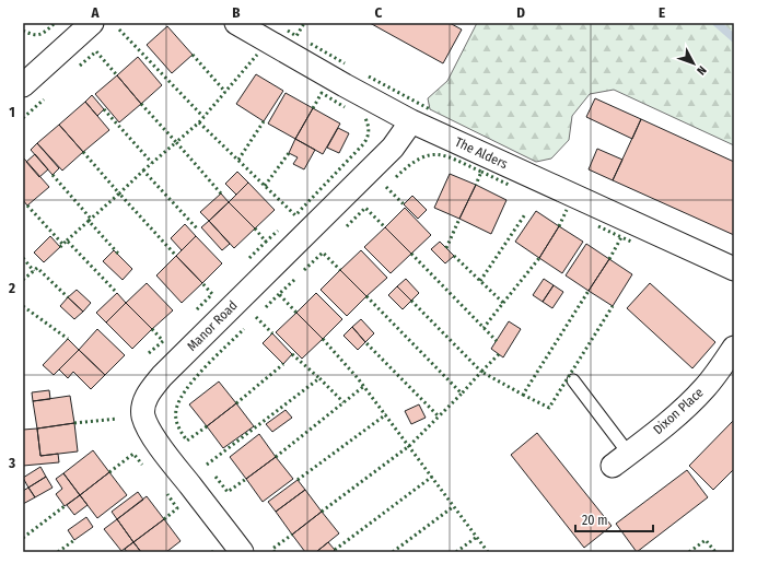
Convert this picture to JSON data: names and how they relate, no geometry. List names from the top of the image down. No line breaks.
{"streets":{"street":["The Alders","Manor Road","Dixon Place"]},"crossings":[["The Alders","Manor Road"]],"scale_bar":"20 m","north":"bottom right","grid":{"columns":["A","B","C","D","E"],"rows":["1","2","3"]}}
